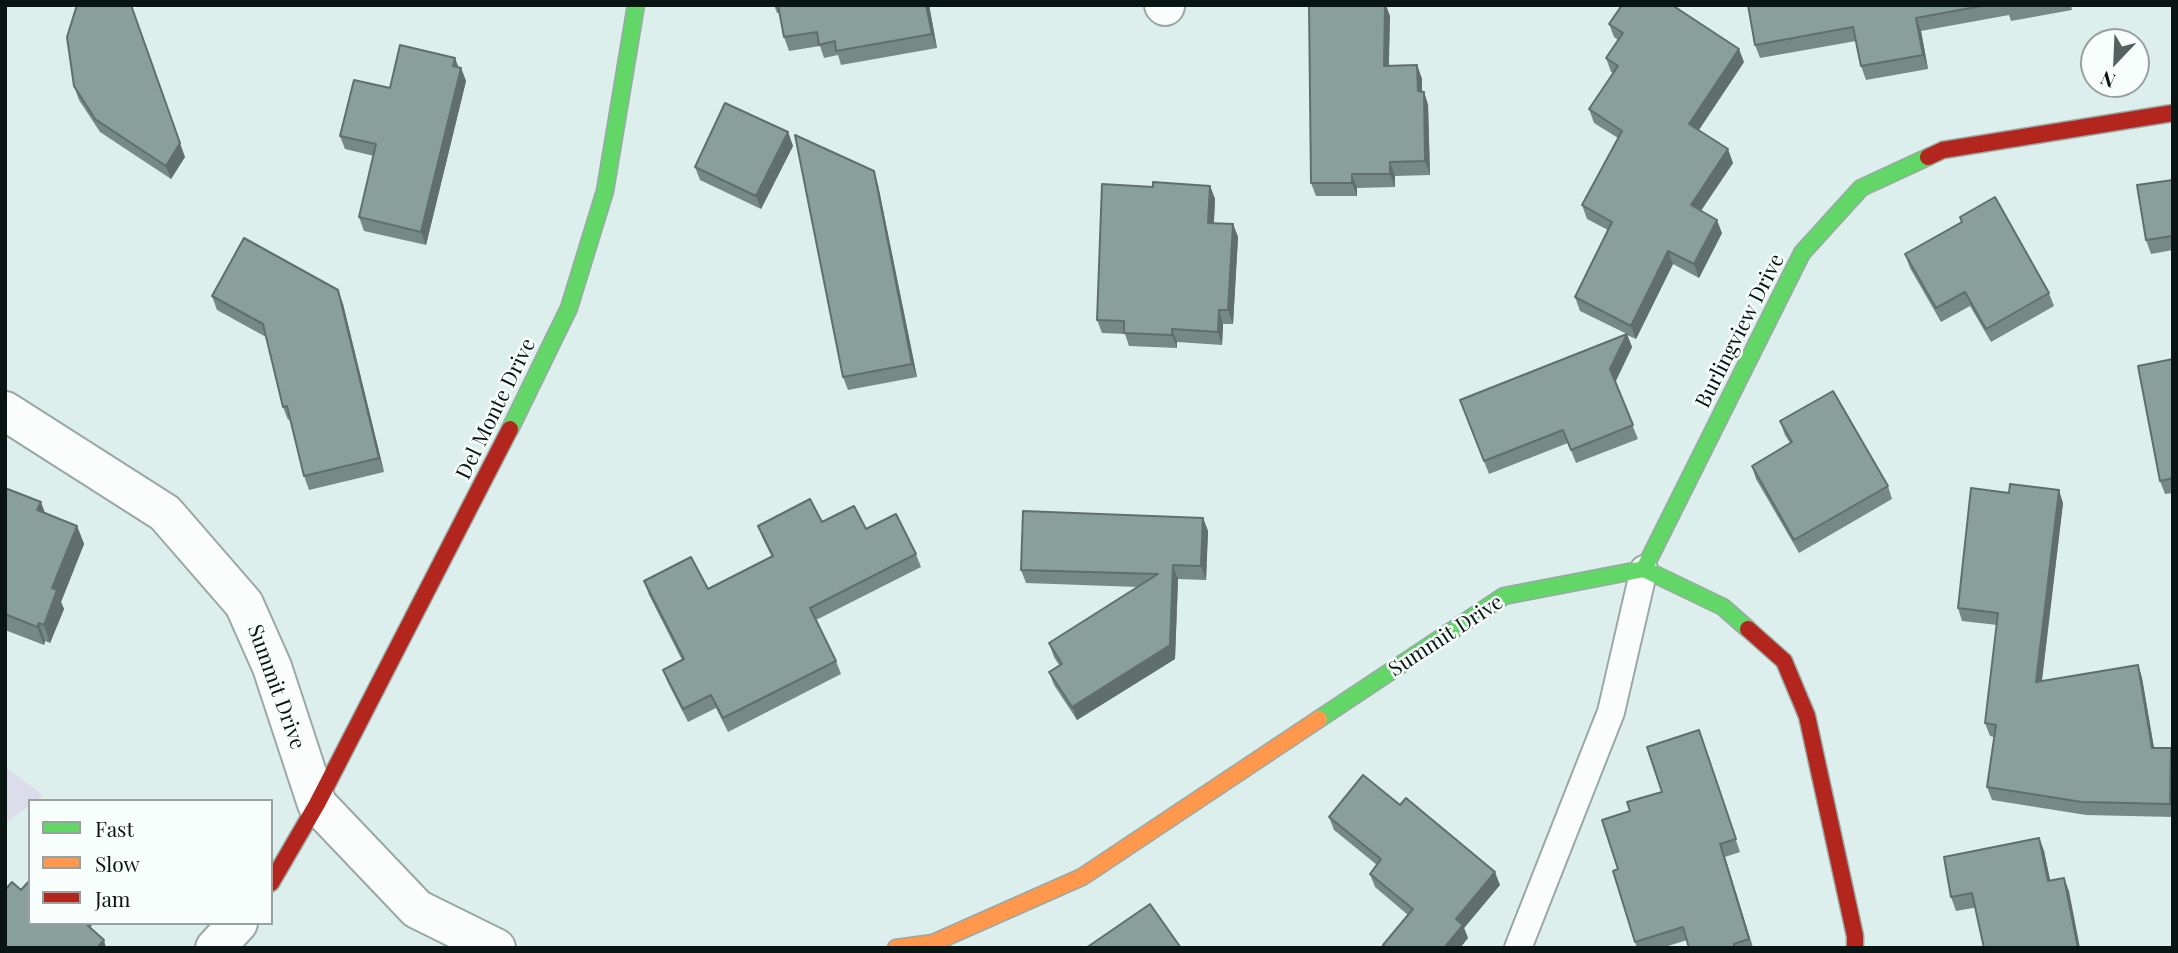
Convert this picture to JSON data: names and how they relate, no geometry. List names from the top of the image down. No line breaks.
{"streets":{"street":["Burlingview Drive","Del Monte Drive","Summit Drive"]},"crossings":[["Burlingview Drive","Summit Drive"],["Del Monte Drive","Summit Drive"]],"legend":["Fast","Slow","Jam"],"north":"bottom left"}
